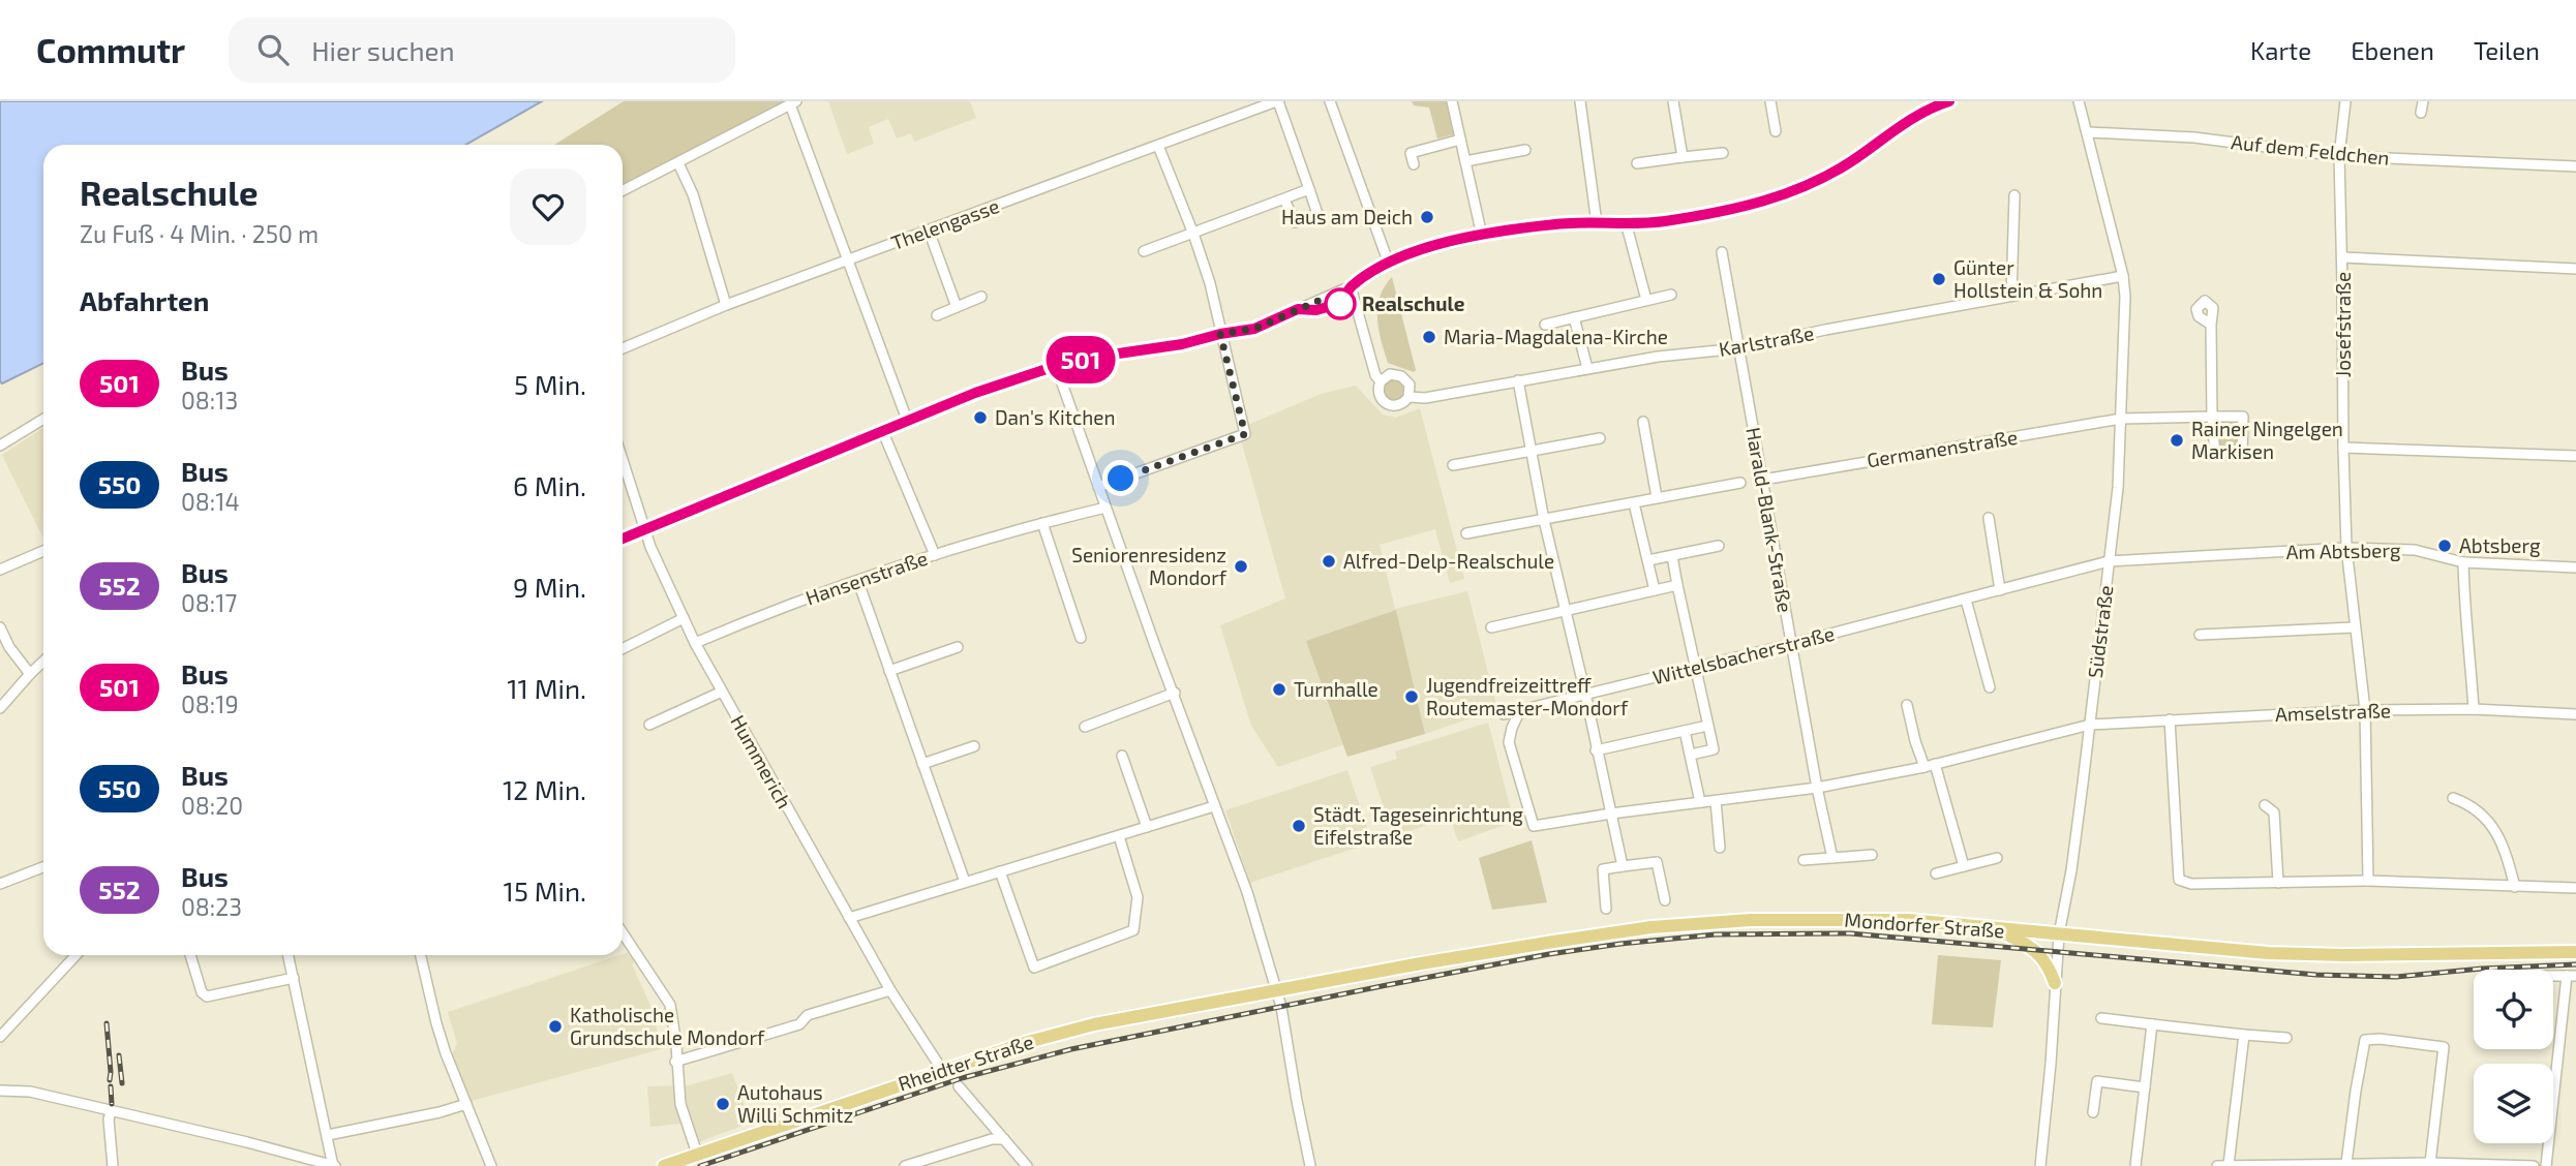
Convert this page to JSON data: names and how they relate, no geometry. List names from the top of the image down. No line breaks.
{"streets":{"main road":["Mondorfer Straße","Rheidter Straße"],"street":["Auf dem Feldchen","Thelengasse","Josefstraße","Karlstraße","Germanenstraße","Harald-Blank-Straße","Am Abtsberg","Hansenstraße","Südstraße","Wittelsbacherstraße","Amselstraße","Hummerich"]},"crossings":[["Auf dem Feldchen","Josefstraße"],["Auf dem Feldchen","Südstraße"],["Josefstraße","Am Abtsberg"],["Josefstraße","Amselstraße"],["Karlstraße","Harald-Blank-Straße"],["Karlstraße","Südstraße"],["Germanenstraße","Harald-Blank-Straße"],["Germanenstraße","Südstraße"],["Harald-Blank-Straße","Wittelsbacherstraße"],["Harald-Blank-Straße","Amselstraße"],["Am Abtsberg","Südstraße"],["Am Abtsberg","Wittelsbacherstraße"],["Hansenstraße","Hummerich"],["Südstraße","Wittelsbacherstraße"],["Südstraße","Amselstraße"],["Südstraße","Mondorfer Straße"],["Wittelsbacherstraße","Amselstraße"],["Hummerich","Rheidter Straße"],["Mondorfer Straße","Rheidter Straße"]],"places":["Haus am Deich","Günter Hollstein & Sohn","Realschule","Maria-Magdalena-Kirche","Dan's Kitchen","Rainer Ningelgen Markisen","Abtsberg","Alfred-Delp-Realschule","Seniorenresidenz Mondorf","Turnhalle","Jugendfreizeittreff Routemaster-Mondorf","Städt. Tageseinrichtung Eifelstraße","Katholische Grundschule Mondorf","Autohaus Willi Schmitz"],"lines":["bus line 501"],"page":{"header":"Commutr","search":"Hier suchen","nav":["Karte","Ebenen","Teilen"],"on_map":"501","heading":[["Realschule","Zu Fuß · 4 Min. · 250 m"],"Abfahrten"],"list":[{"mark":"501","name":"Bus","note":"08:13","value":"5 Min."},{"mark":"550","name":"Bus","note":"08:14","value":"6 Min."},{"mark":"552","name":"Bus","note":"08:17","value":"9 Min."},{"mark":"501","name":"Bus","note":"08:19","value":"11 Min."},{"mark":"550","name":"Bus","note":"08:20","value":"12 Min."},{"mark":"552","name":"Bus","note":"08:23","value":"15 Min."}]}}
